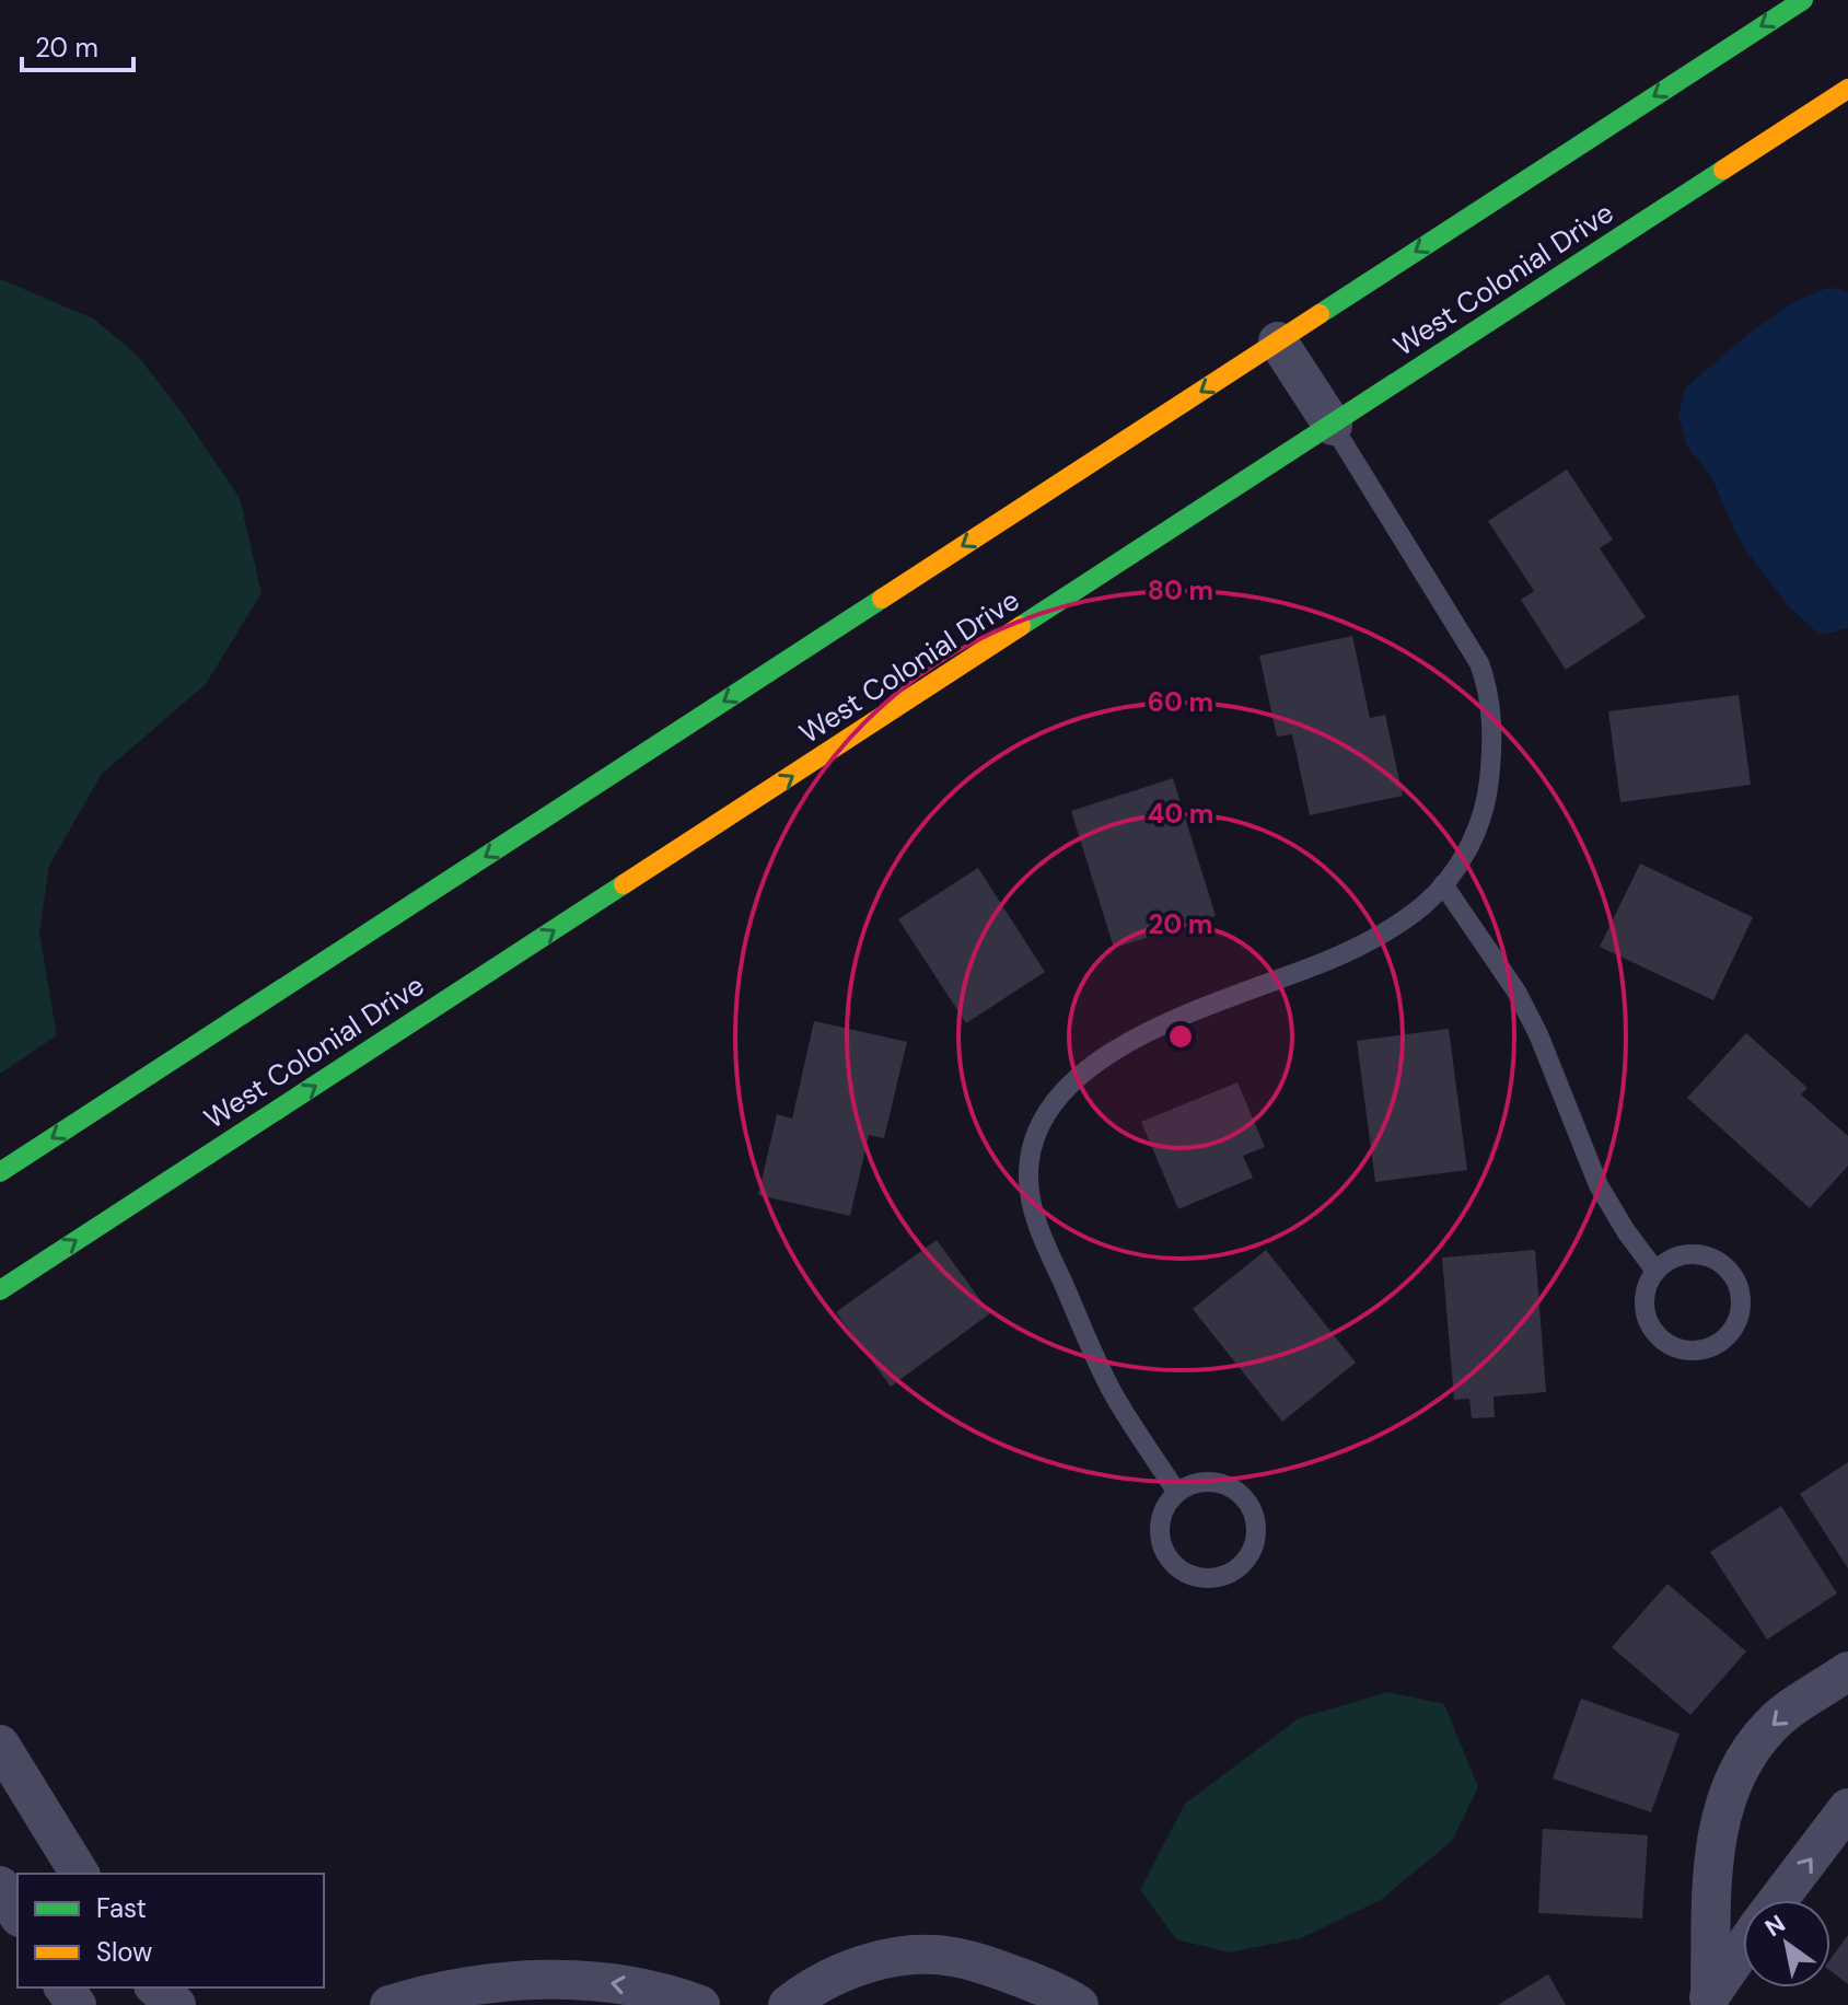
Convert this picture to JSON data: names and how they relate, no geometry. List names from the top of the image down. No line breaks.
{"streets":{"highway":["West Colonial Drive"]},"legend":["Fast","Slow"],"scale_bar":"20 m","north":"top left","rings":["80 m","60 m","40 m","20 m"]}
